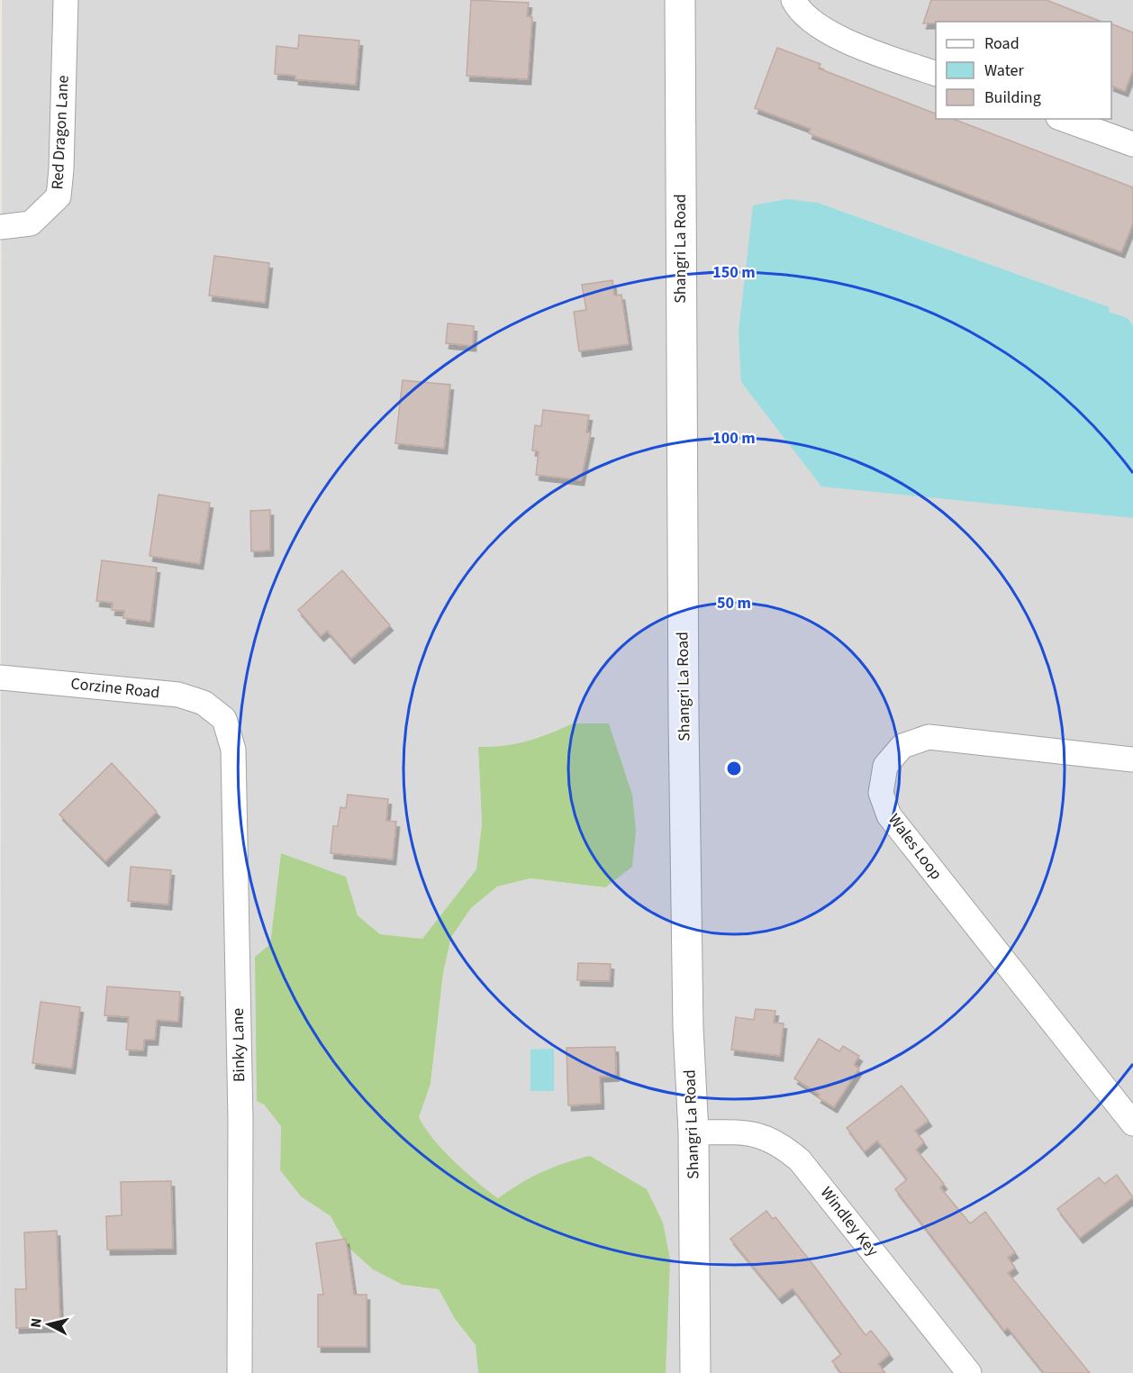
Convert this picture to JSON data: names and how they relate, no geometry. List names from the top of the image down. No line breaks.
{"streets":{"street":["Red Dragon Lane","Shangri La Road","Corzine Road","Wales Loop","Binky Lane","Windley Key"]},"crossings":[["Shangri La Road","Windley Key"],["Corzine Road","Binky Lane"]],"legend":["Road","Water","Building"],"north":"left","rings":["150 m","100 m","50 m"]}
